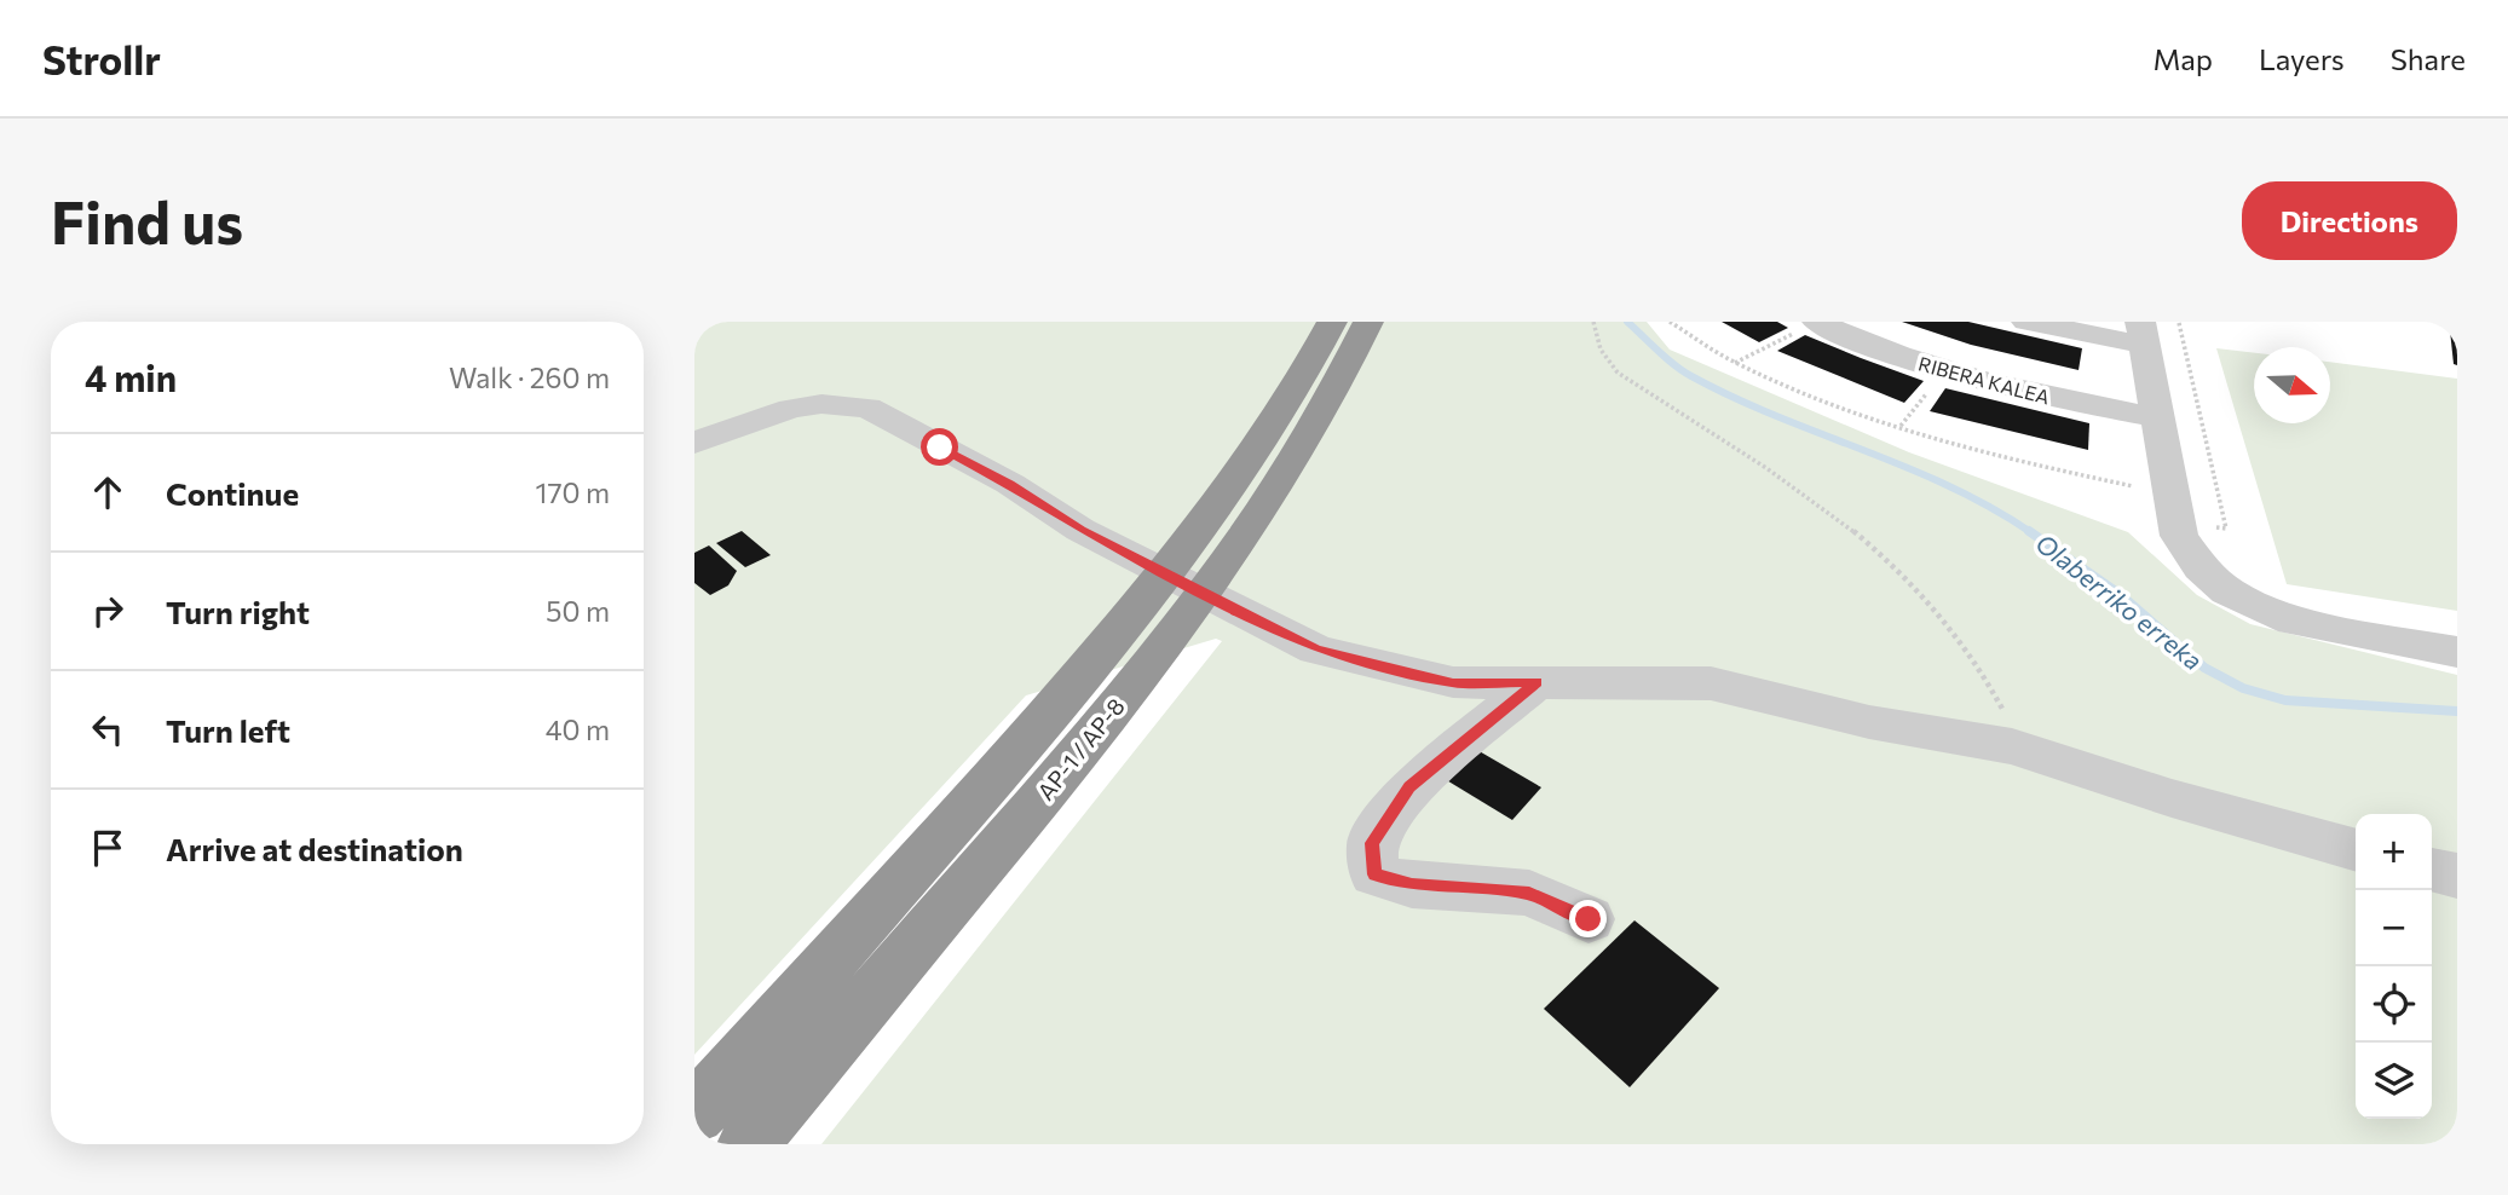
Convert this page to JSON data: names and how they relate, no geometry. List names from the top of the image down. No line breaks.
{"streets":{"highway":["AP-1 / AP-8"],"street":["RIBERA KALEA"]},"water":["Olaberriko erreka"],"north":"right","page":{"header":"Strollr","nav":["Map","Layers","Share"],"buttons":"Directions","title":"Find us","heading":["4 min","Walk · 260 m"],"list":[["Continue","170 m"],["Turn right","50 m"],["Turn left","40 m"],"Arrive at destination"],"map_buttons":["+","−"]}}
